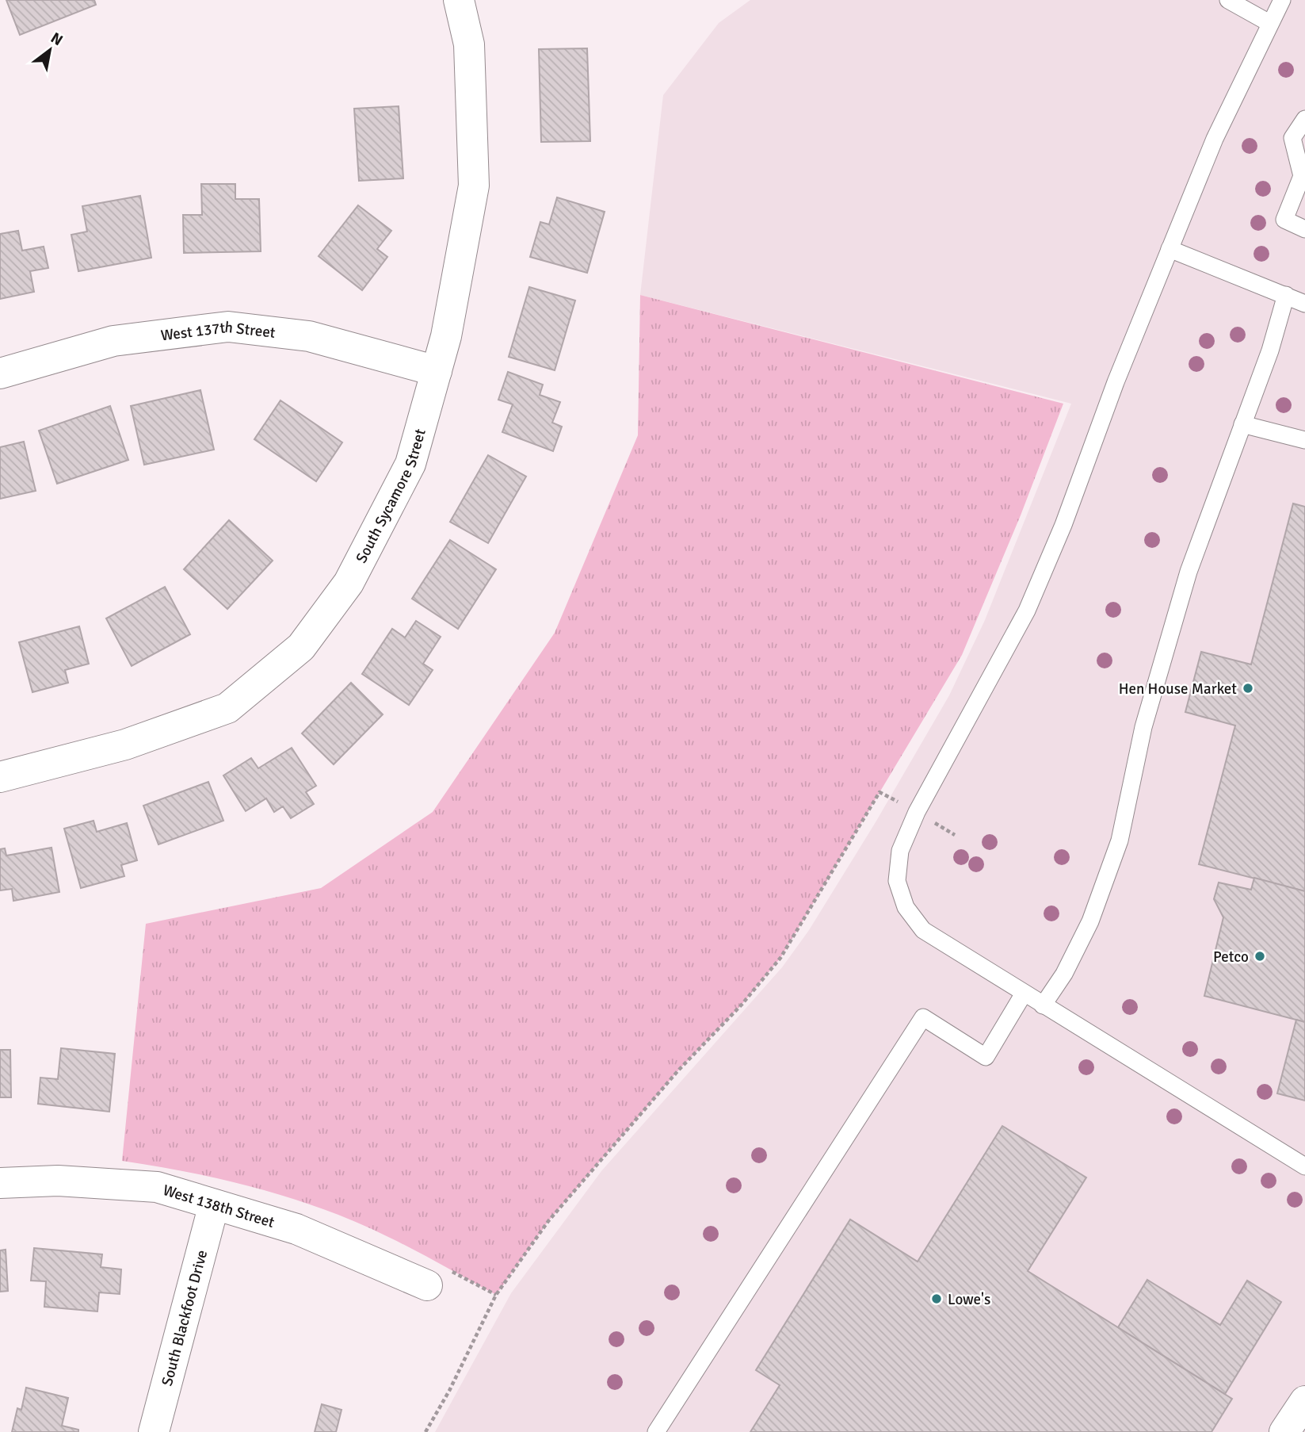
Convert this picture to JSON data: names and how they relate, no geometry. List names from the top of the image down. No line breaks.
{"streets":{"street":["West 137th Street","South Sycamore Street","West 138th Street","South Blackfoot Drive"]},"crossings":[["West 137th Street","South Sycamore Street"],["West 138th Street","South Blackfoot Drive"]],"places":["Hen House Market","Petco","Lowe's"],"north":"top right"}
